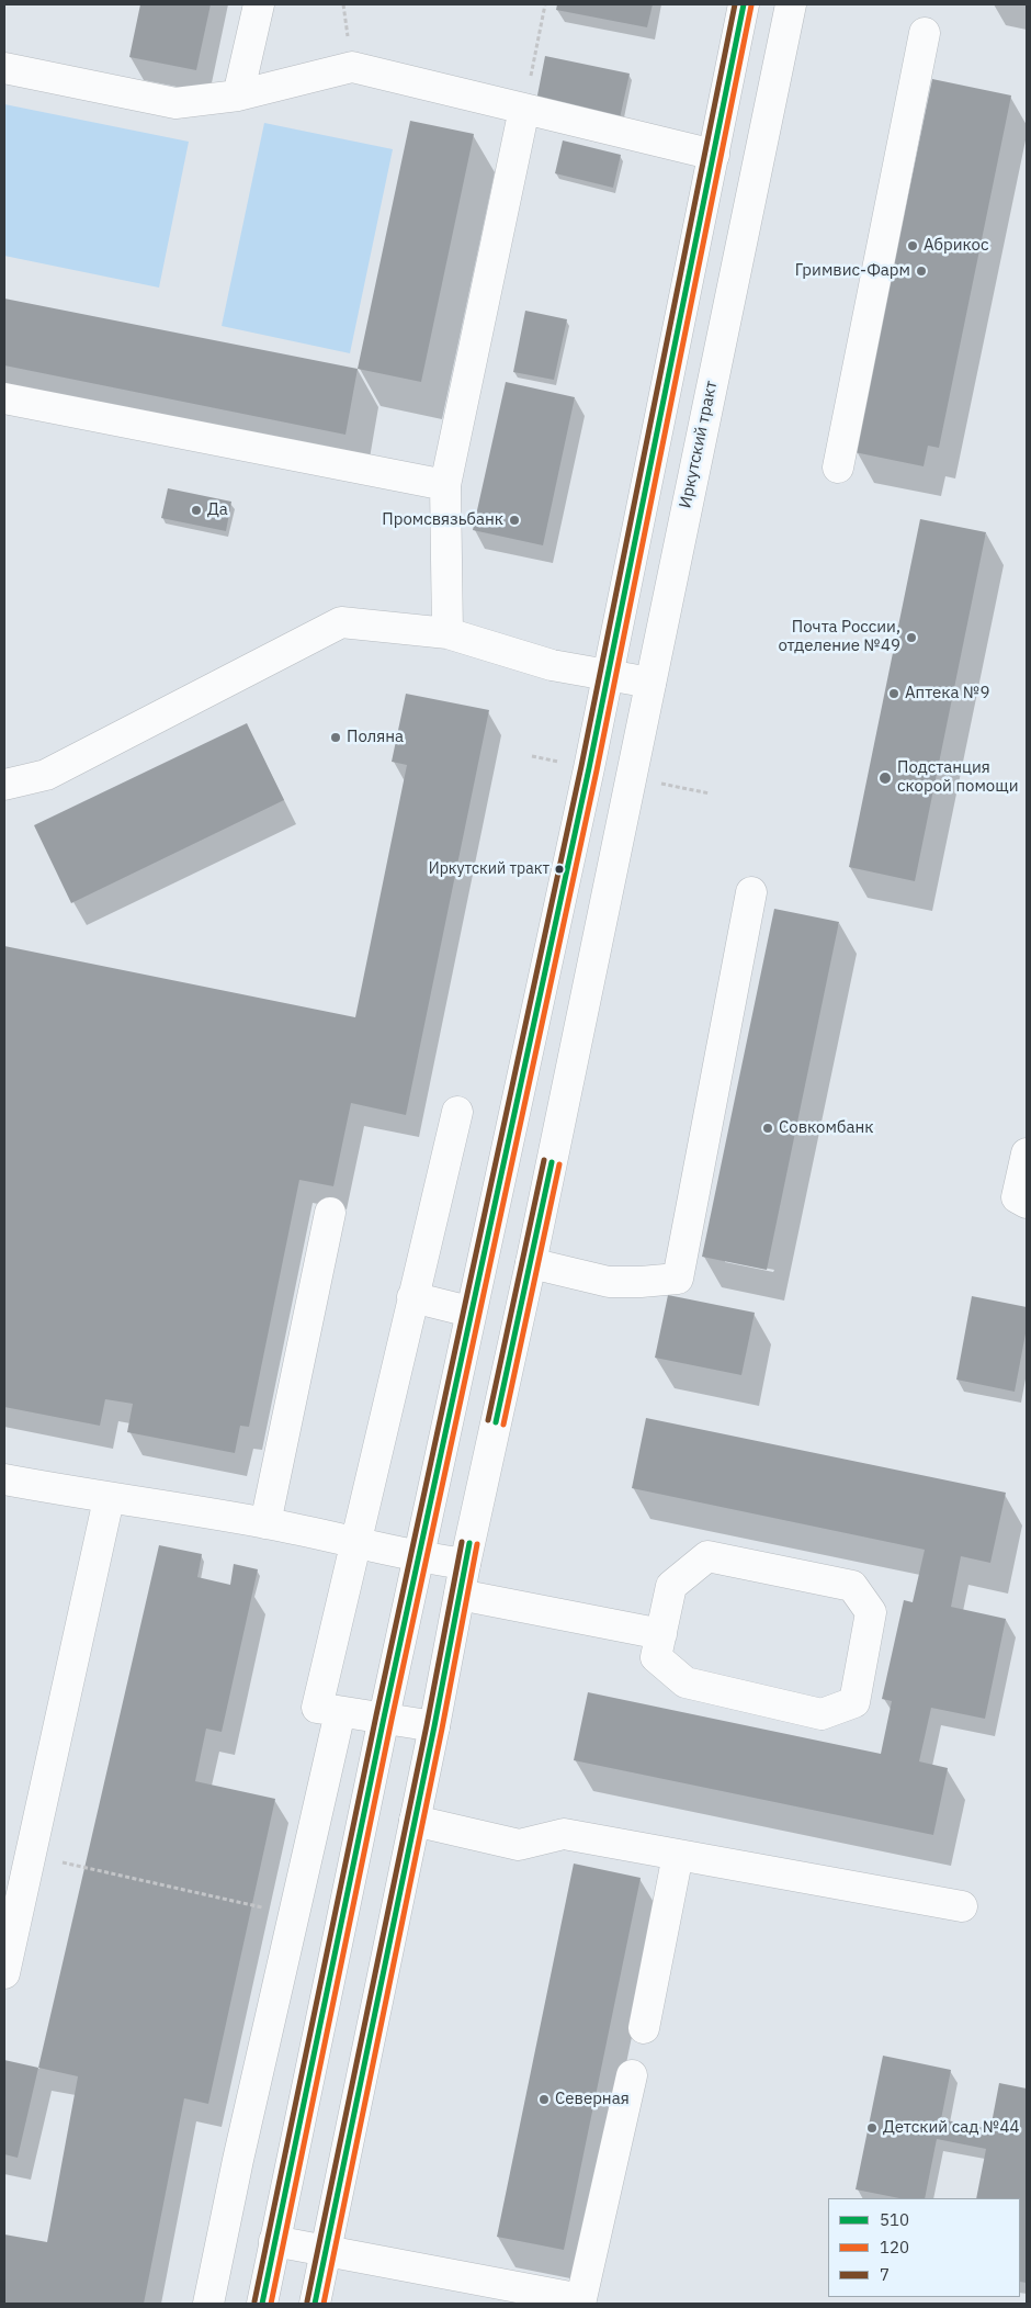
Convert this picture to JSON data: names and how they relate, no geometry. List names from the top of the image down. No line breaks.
{"streets":{"main road":["Иркутский тракт"]},"places":["Абрикос","Гримвис-Фарм","Да","Промсвязьбанк","Почта России, отделение №49","Аптека №9","Поляна","Подстанция скорой помощи","Иркутский тракт","Совкомбанк","Северная","Детский сад №44"],"lines":["transit line 510","transit line 7","transit line 120"],"legend":["510","120","7"]}
